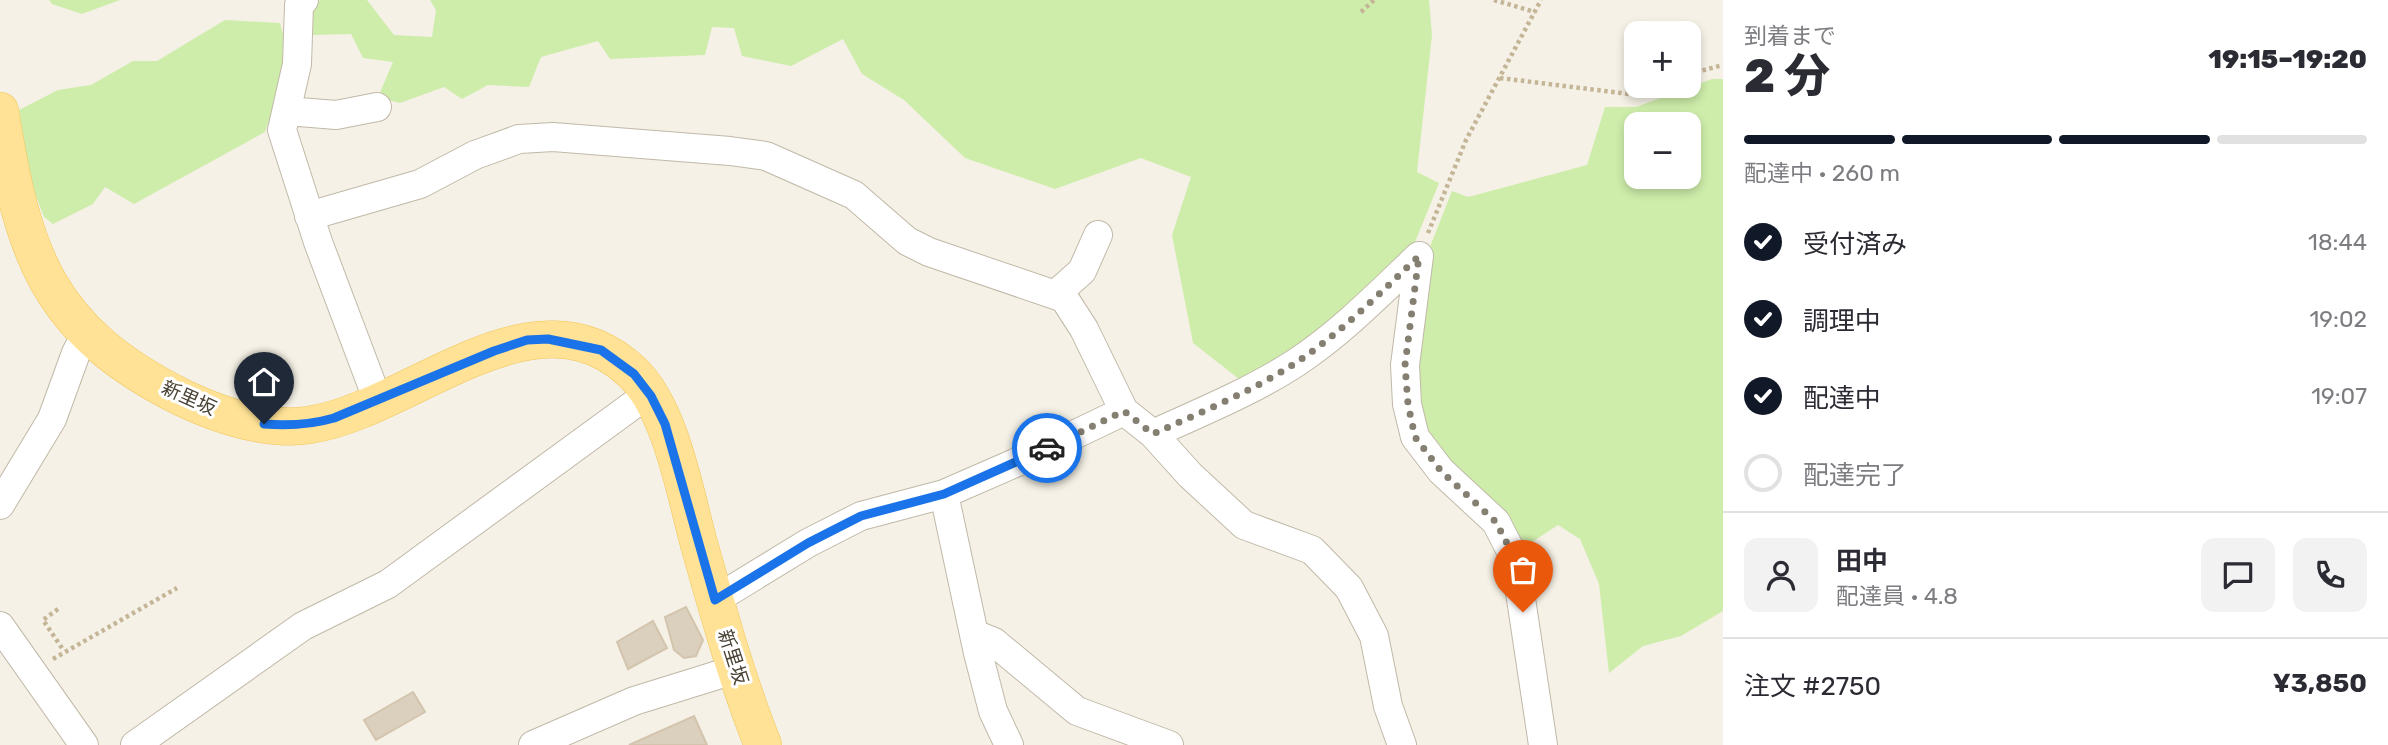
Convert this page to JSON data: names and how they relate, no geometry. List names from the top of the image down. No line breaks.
{"streets":{"main road":["新里坂"]},"page":{"heading":["2 分","到着まで","19:15–19:20"],"panel":["田中","配達員 · 4.8","注文 #2750","¥3,850"],"map_buttons":["+","−"],"bar":"配達中 · 260 m","list":[["受付済み","18:44"],["調理中","19:02"],["配達中","19:07"],"配達完了"]}}
